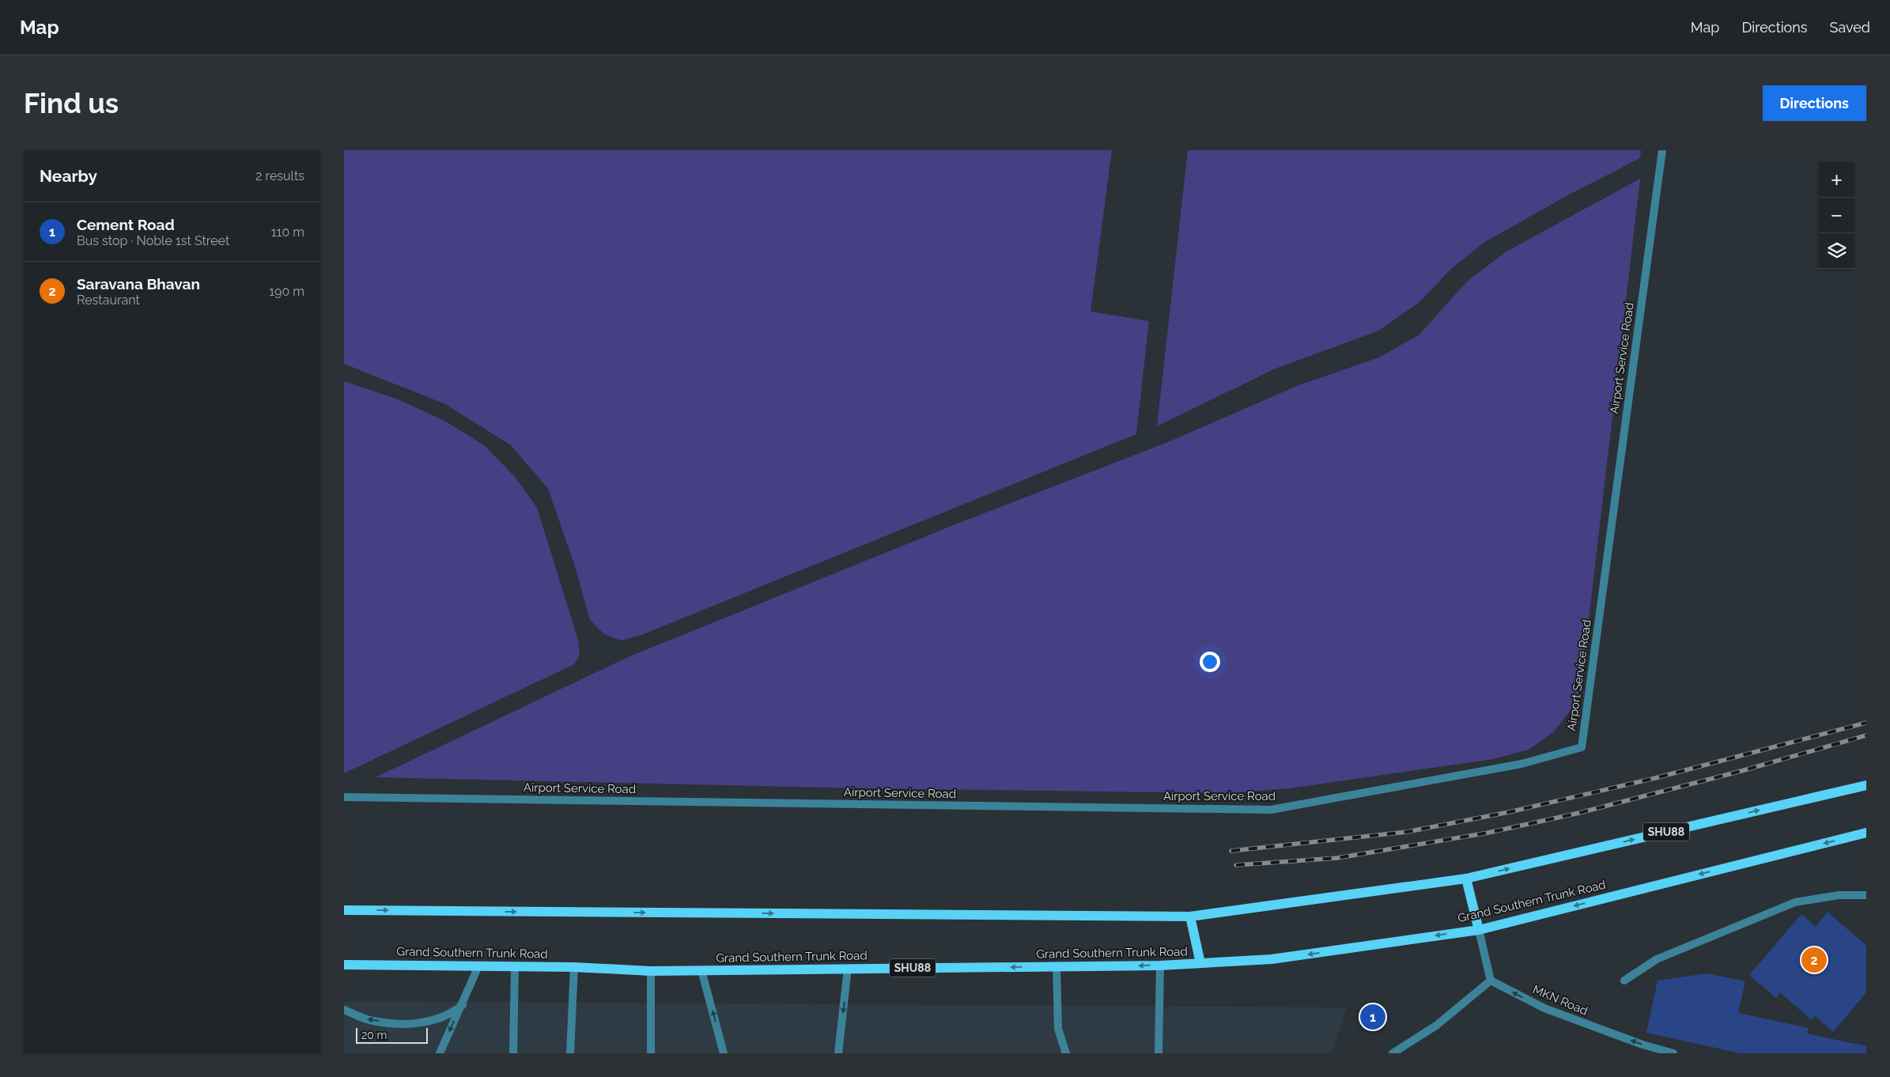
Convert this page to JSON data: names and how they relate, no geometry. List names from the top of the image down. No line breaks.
{"streets":{"main road":["SHU88","Grand Southern Trunk Road"],"street":["Airport Service Road","MKN Road"]},"one_way":["MKN Road"],"scale_bar":"20 m","page":{"header":"Map","nav":["Map","Directions","Saved"],"buttons":"Directions","title":"Find us","heading":["Nearby","2 results"],"map_buttons":["+","−"],"list":[{"mark":"1","name":"Cement Road","note":"Bus stop · Noble 1st Street","value":"110 m"},{"mark":"2","name":"Saravana Bhavan","note":"Restaurant","value":"190 m"}],"pins":["2","1"],"scale":"20 m"}}
